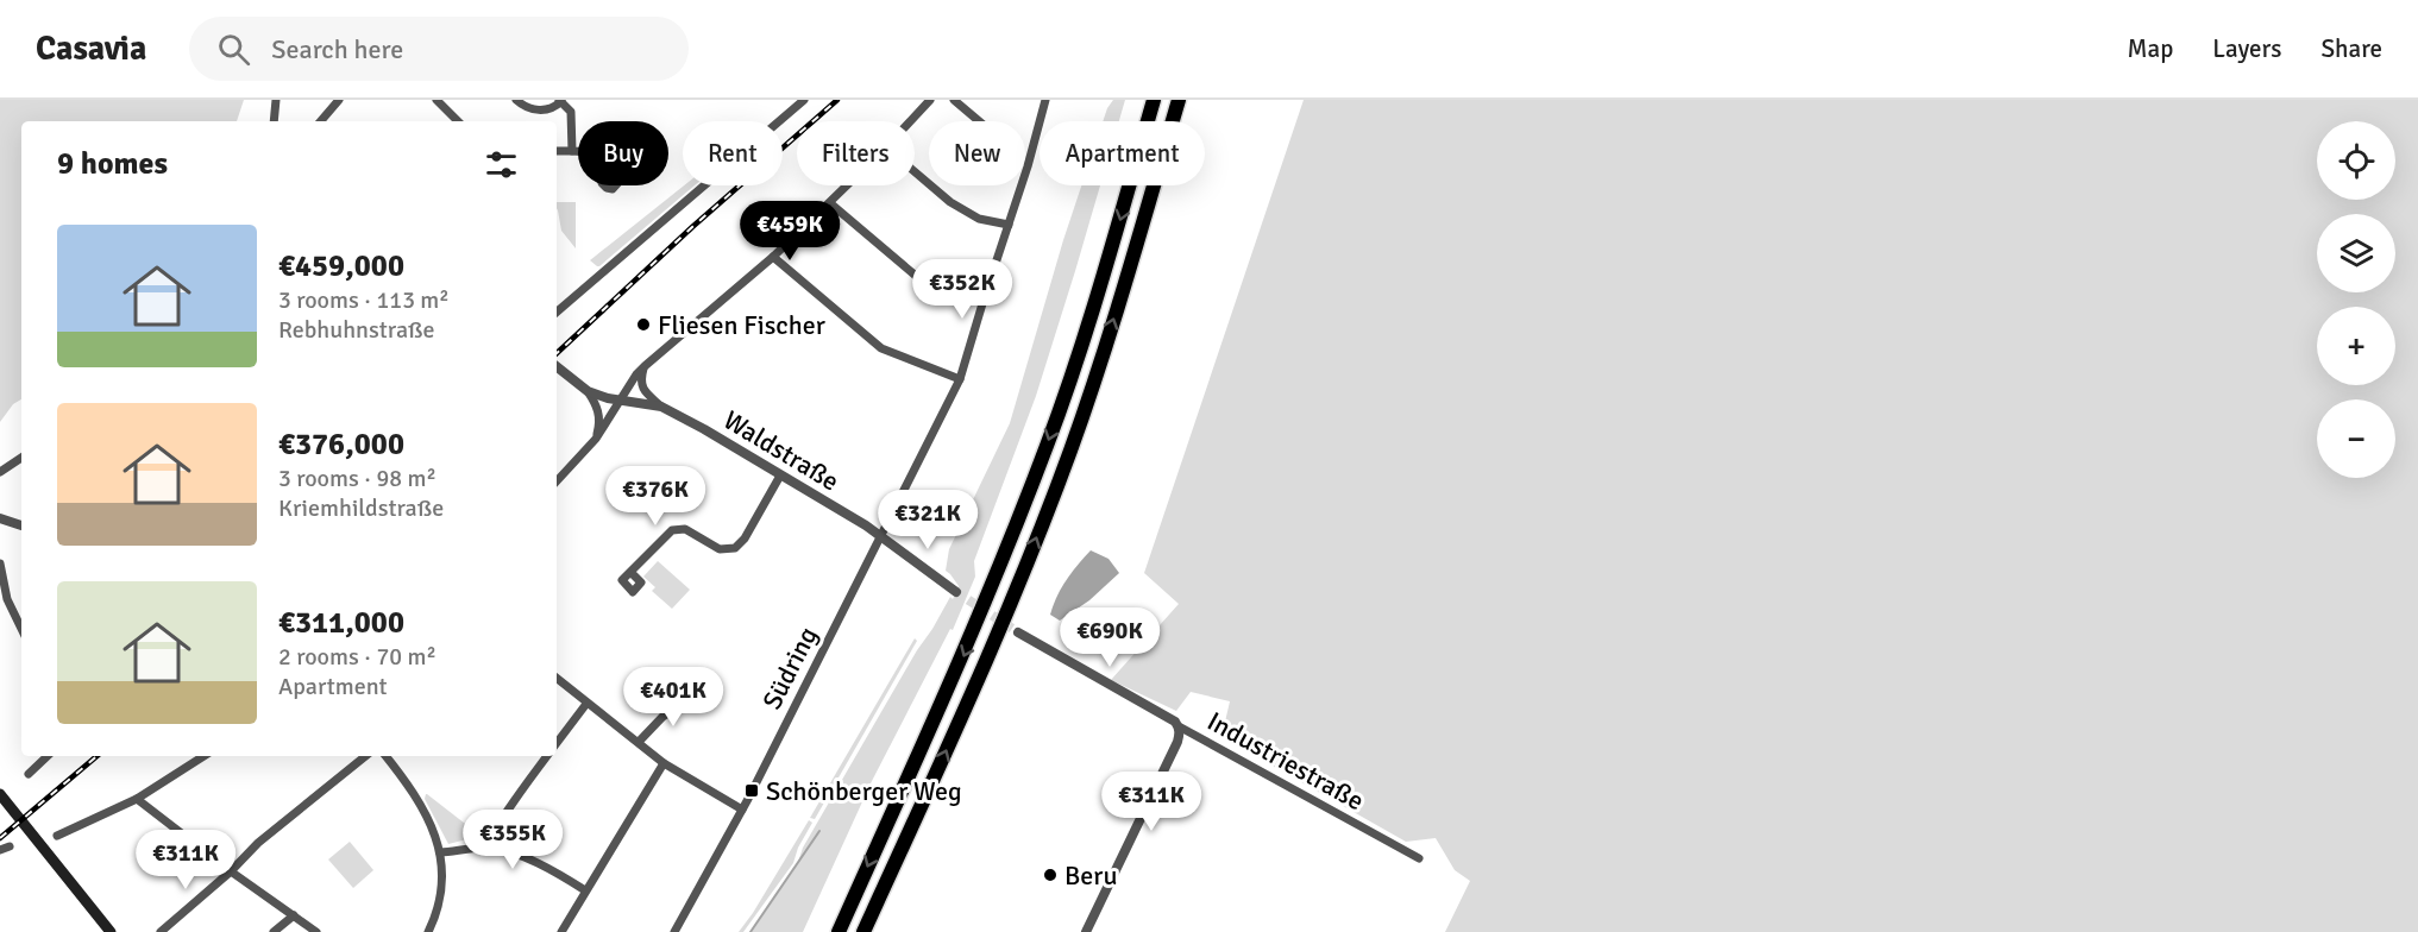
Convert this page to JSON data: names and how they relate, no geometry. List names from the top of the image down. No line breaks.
{"streets":{"street":["Waldstraße","Südring","Industriestraße"]},"crossings":[["Waldstraße","Südring"]],"places":{"other":["Fliesen Fischer","Beru"],"transit":["Schönberger Weg"]},"page":{"header":"Casavia","search":"Search here","nav":["Map","Layers","Share"],"map_buttons":["+","−"],"chip":["Buy","Rent","Filters","New","Apartment"],"heading":"9 homes","price":["€459K","€352K","€376K","€321K","€690K","€401K","€311K","€355K","€311K"],"list":[{"name":"€459,000","note":"3 rooms · 113 m² · Rebhuhnstraße"},{"name":"€376,000","note":"3 rooms · 98 m² · Kriemhildstraße"},{"name":"€311,000","note":"2 rooms · 70 m² · Apartment"}]}}
